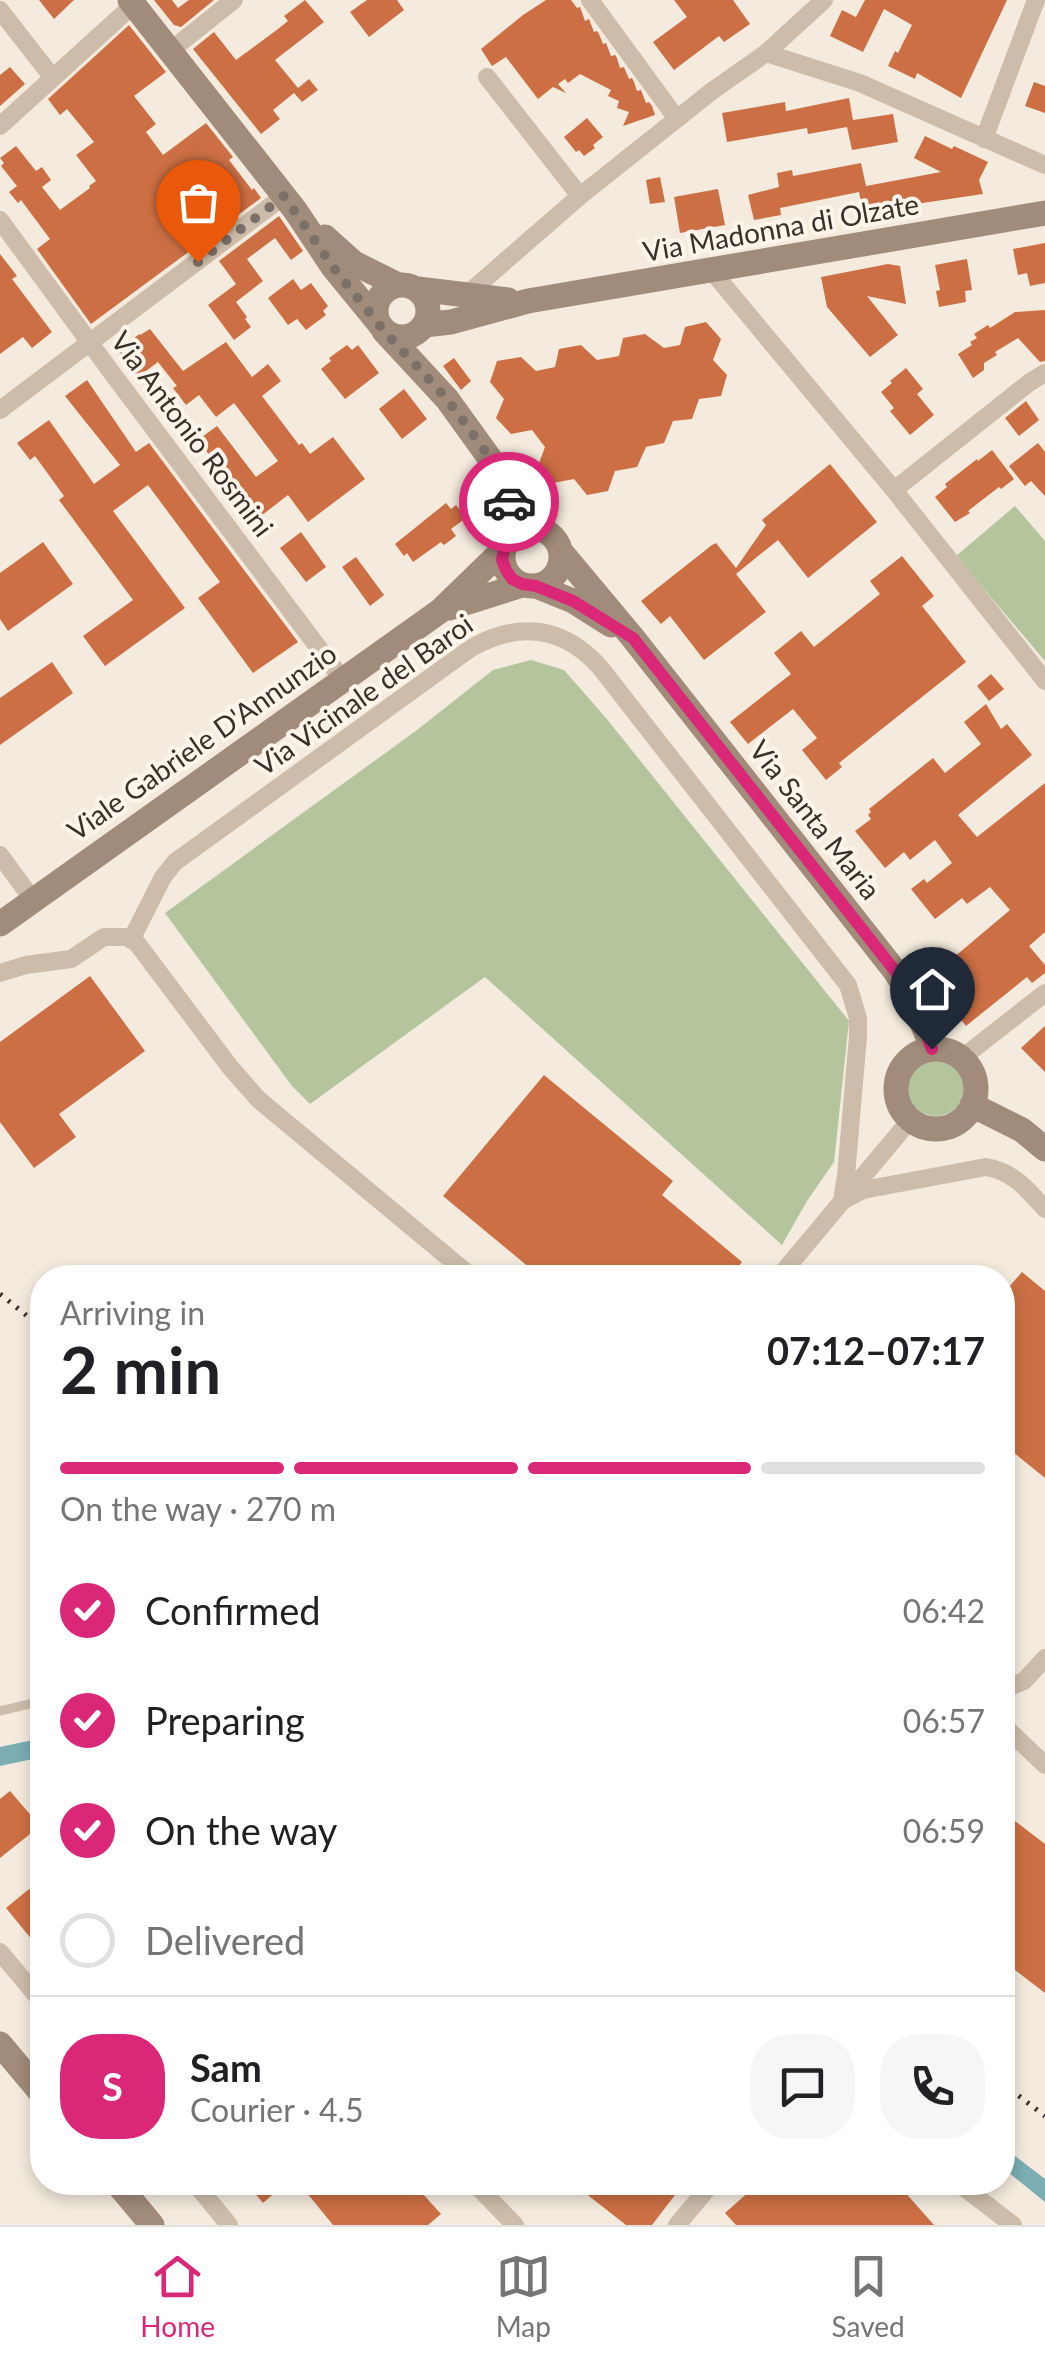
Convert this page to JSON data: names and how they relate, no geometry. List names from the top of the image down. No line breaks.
{"streets":{"street":["Via Madonna di Olzate","Via Antonio Rosmini","Via Vicinale del Baroi","Viale Gabriele D'Annunzio","Via Santa Maria"]},"crossings":[["Via Madonna di Olzate","Via Santa Maria"],["Via Antonio Rosmini","Viale Gabriele D'Annunzio"],["Viale Gabriele D'Annunzio","Via Santa Maria"]],"page":{"heading":["2 min","Arriving in","07:12–07:17"],"panel":["Sam","Courier · 4.5"],"bar":"On the way · 270 m","list":[["Confirmed","06:42"],["Preparing","06:57"],["On the way","06:59"],"Delivered"],"round":"S","tabs":["Home","Map","Saved"]}}
